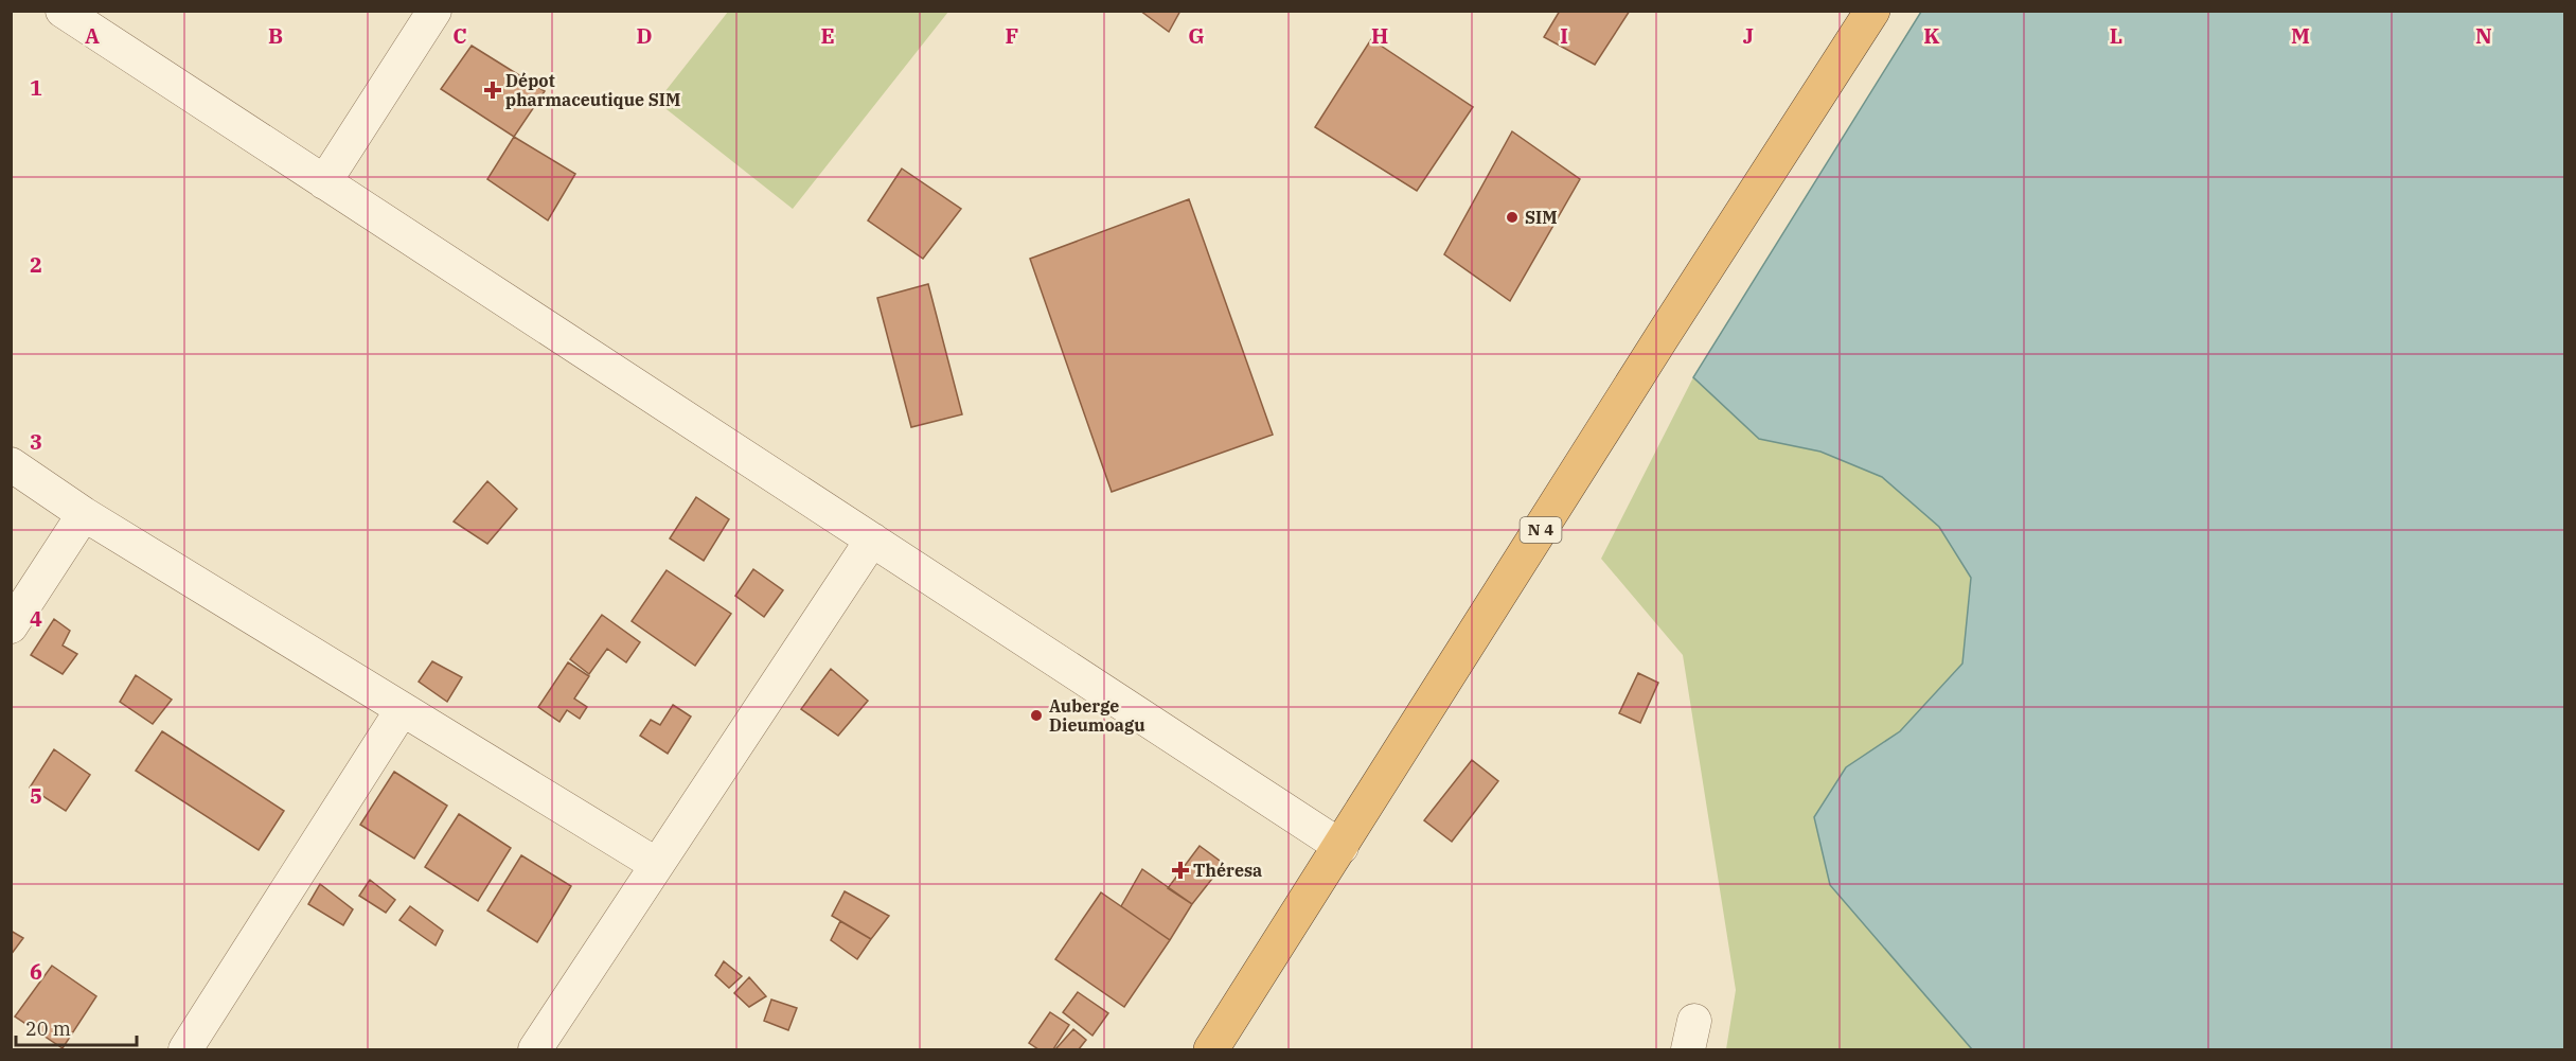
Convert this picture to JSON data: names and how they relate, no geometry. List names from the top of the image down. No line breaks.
{"streets":{"highway":["N 4"]},"places":{"health":["Dépot pharmaceutique SIM","Théresa"],"other":["SIM","Auberge Dieumoagu"]},"scale_bar":"20 m","grid":{"columns":["A","B","C","D","E","F","G","H","I","J","K","L","M","N"],"rows":["1","2","3","4","5","6"]}}
